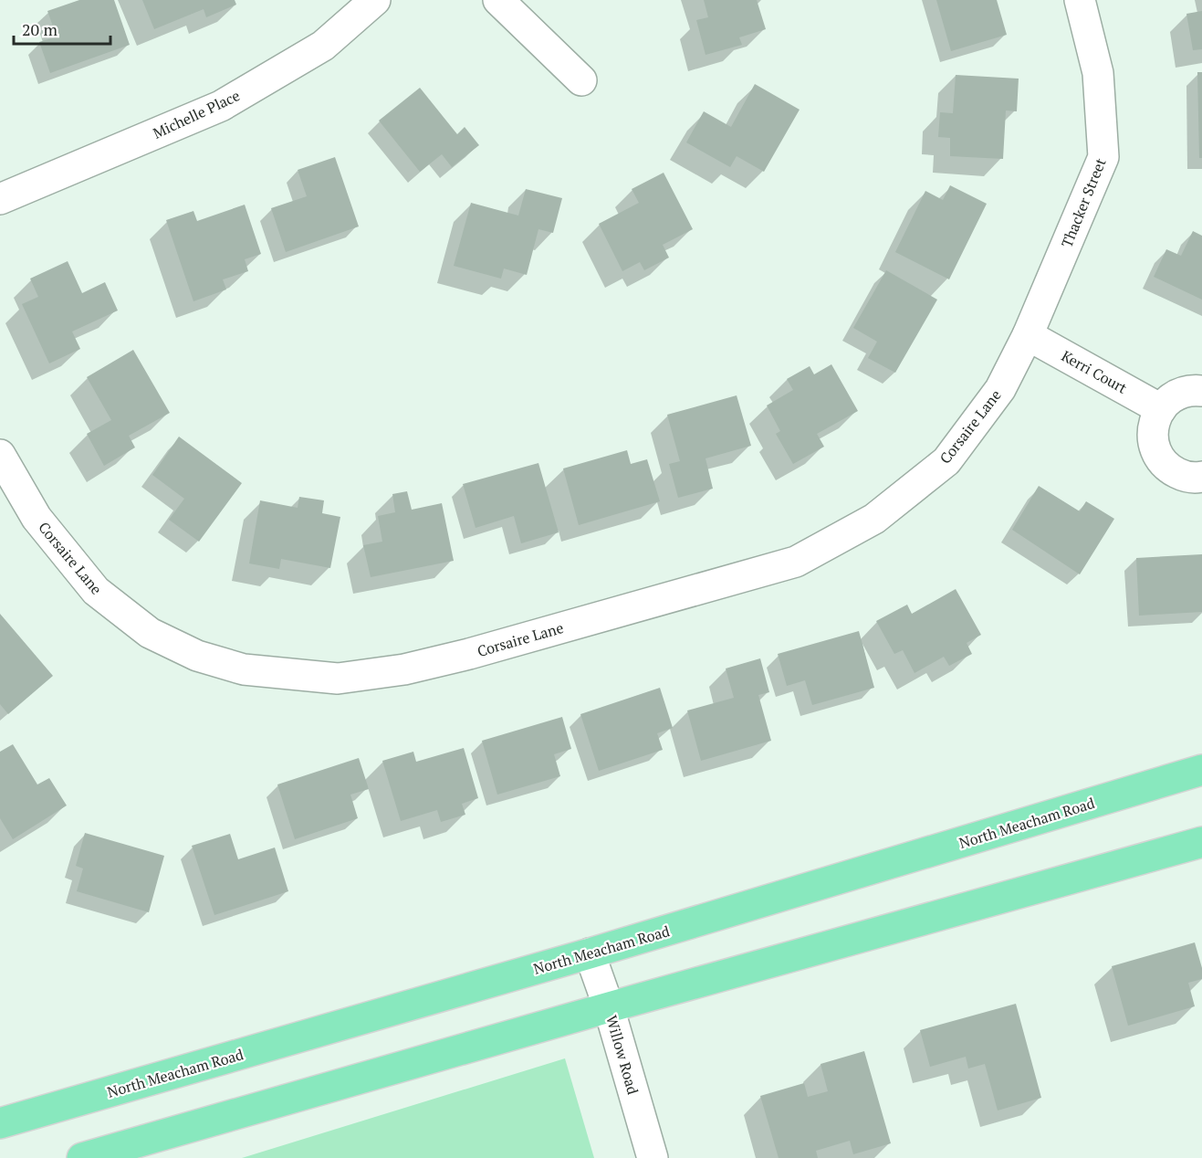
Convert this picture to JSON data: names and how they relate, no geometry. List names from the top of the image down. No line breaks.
{"streets":{"main road":["North Meacham Road"],"street":["Michelle Place","Thacker Street","Kerri Court","Corsaire Lane","Willow Road"]},"crossings":[["Thacker Street","Kerri Court"],["Thacker Street","Corsaire Lane"],["Kerri Court","Corsaire Lane"],["North Meacham Road","Willow Road"]],"scale_bar":"20 m"}
